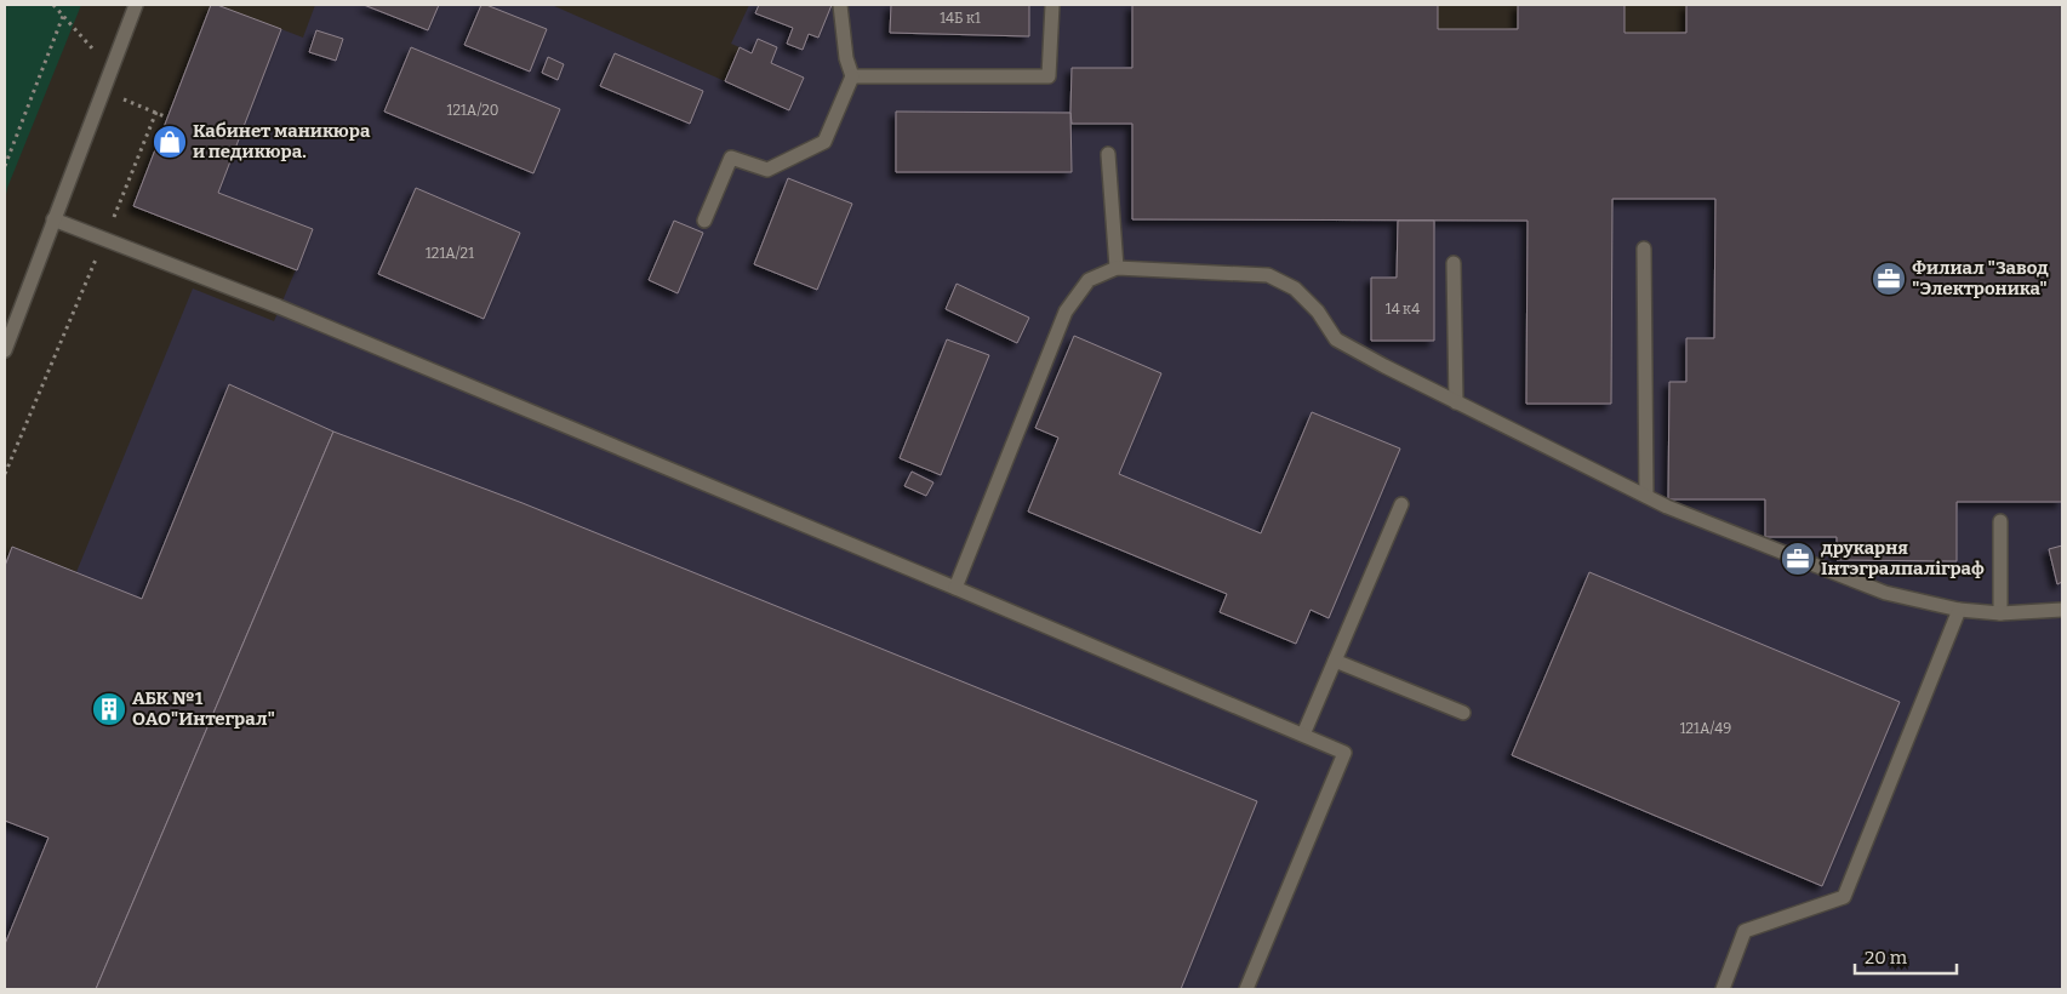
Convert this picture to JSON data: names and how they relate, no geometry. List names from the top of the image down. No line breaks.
{"places":{"shop":["Кабинет маникюра и педикюра."],"office":["Филиал \"Завод \"Электроника\"","друкарня Інтэгралпаліграф"],"building":["АБК №1 ОАО\"Интеграл\""]},"house_numbers":["14Б к1","121А/20","121А/21","14 к4","121А/49"],"scale_bar":"20 m"}
